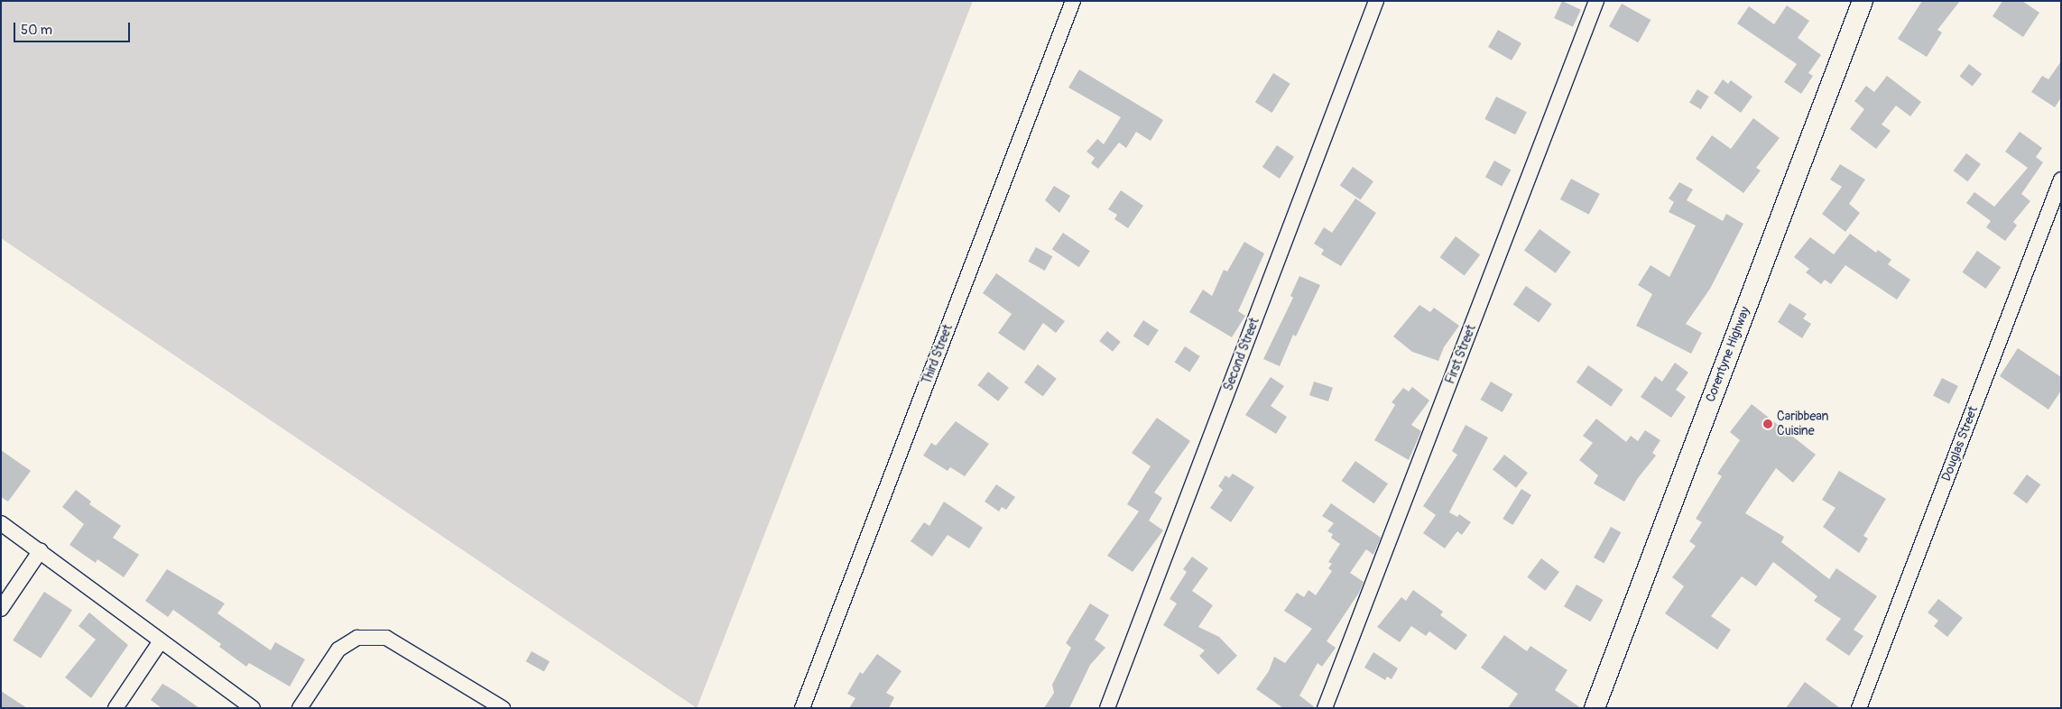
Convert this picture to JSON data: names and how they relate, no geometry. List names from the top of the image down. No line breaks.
{"streets":{"main road":["Corentyne Highway"],"street":["Third Street","Second Street","First Street","Douglas Street"]},"places":["Caribbean Cuisine"],"scale_bar":"50 m"}
